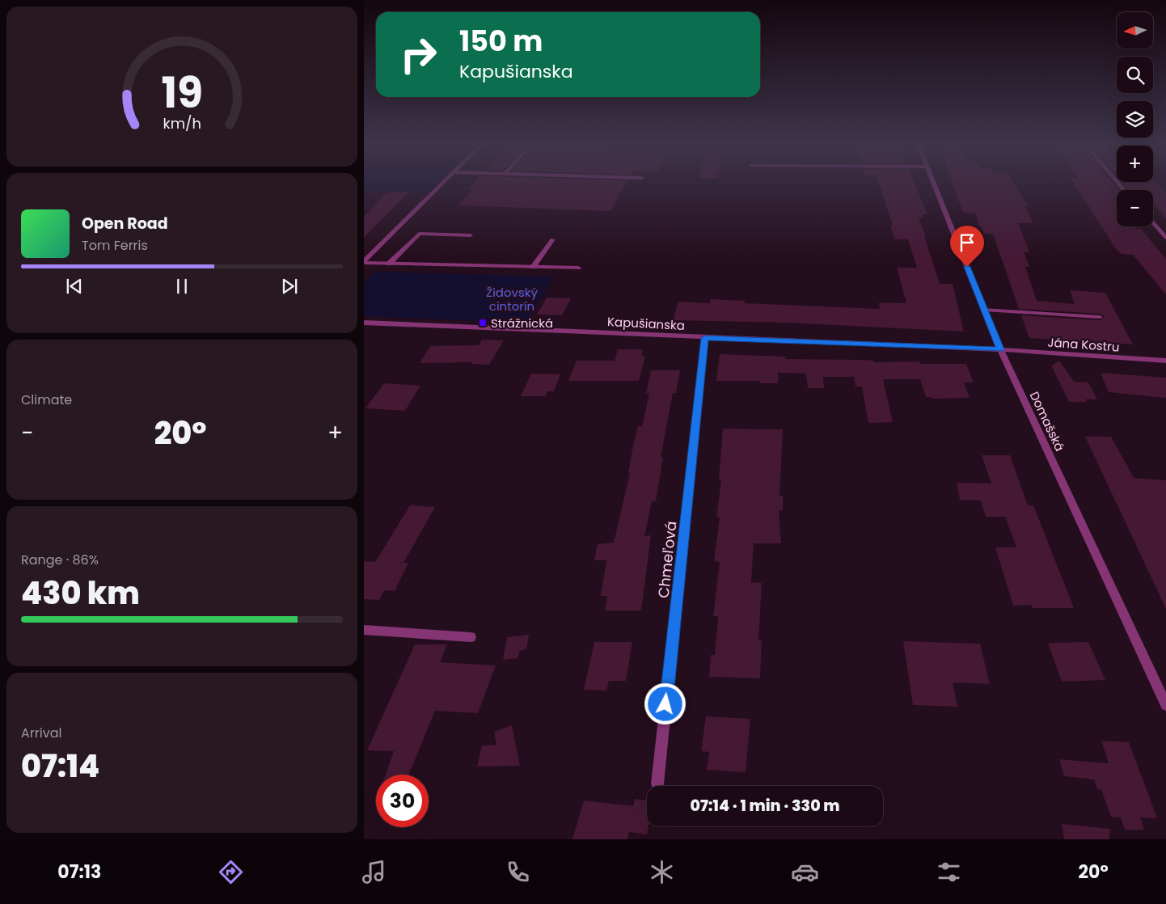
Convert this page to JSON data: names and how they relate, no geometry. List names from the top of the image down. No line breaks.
{"streets":{"street":["Kapušianska","Jána Kostru","Domašská","Chmeľová"]},"crossings":[["Kapušianska","Jána Kostru"],["Kapušianska","Domašská"],["Kapušianska","Chmeľová"],["Jána Kostru","Domašská"]],"parks":["Židovský cintorín"],"places":{"transit":["Strážnická"]},"north":"left","page":{"map_buttons":["+","−"],"turn":["150 m","Kapušianska"],"song":["Open Road","Tom Ferris"],"tile":["Climate",["Range · 86%","430 km"],["Arrival","07:14"]],"heat":["−","20°","+"],"limit":"30","trip":"07:14 · 1 min · 330 m","tabs":["07:13","20°"],"gauge":["19","km/h"]}}
